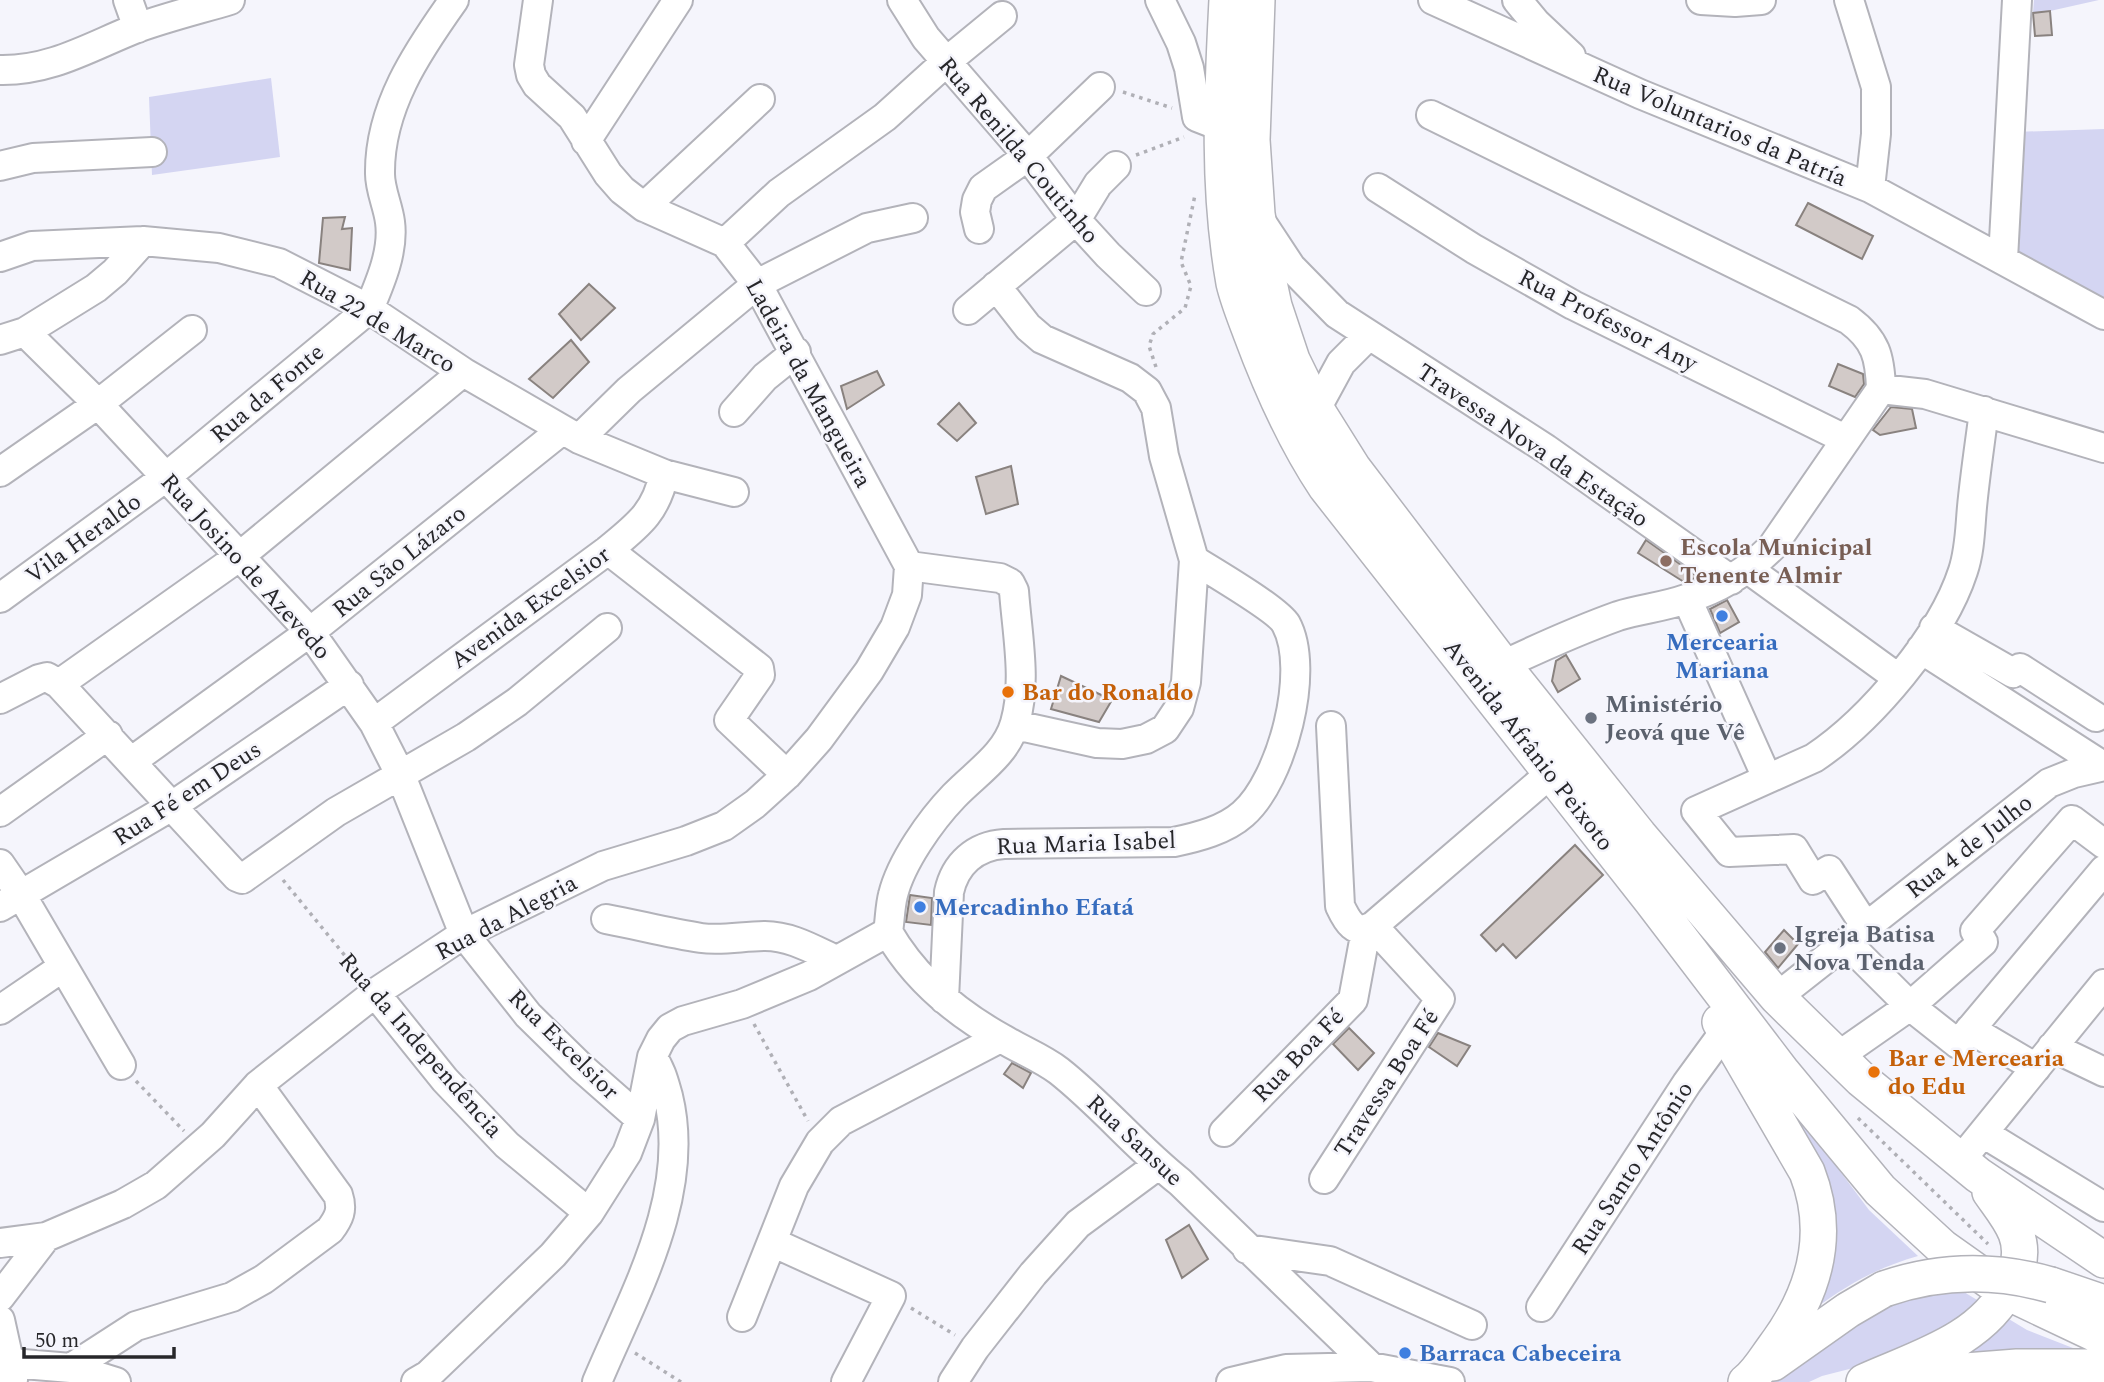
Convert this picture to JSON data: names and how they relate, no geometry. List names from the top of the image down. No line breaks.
{"streets":{"main road":["Avenida Afrânio Peixoto"],"street":["Rua Voluntarios da Patría","Rua Renilda Coutinho","Rua Professor Any","Rua 22 de Marco","Ladeira da Mangueira","Rua da Fonte","Travessa Nova da Estação","Vila Heraldo","Rua São Lázaro","Rua Josino de Azevedo","Avenida Excelsior","Rua Fé em Deus","Rua Maria Isabel","Rua 4 de Julho","Rua da Alegria","Rua Excelsior","Rua da Independência","Rua Boa Fé","Travessa Boa Fé","Rua Sansue","Rua Santo Antônio"]},"crossings":[["Rua 22 de Marco","Rua da Fonte"],["Rua 22 de Marco","Rua São Lázaro"],["Rua 22 de Marco","Avenida Excelsior"],["Ladeira da Mangueira","Rua São Lázaro"],["Ladeira da Mangueira","Rua da Alegria"],["Rua da Fonte","Vila Heraldo"],["Rua da Fonte","Rua Josino de Azevedo"],["Travessa Nova da Estação","Avenida Afrânio Peixoto"],["Vila Heraldo","Rua Josino de Azevedo"],["Rua São Lázaro","Rua Josino de Azevedo"],["Rua Josino de Azevedo","Avenida Excelsior"],["Rua Josino de Azevedo","Rua Fé em Deus"],["Rua Josino de Azevedo","Rua da Alegria"],["Rua Josino de Azevedo","Rua Excelsior"],["Avenida Afrânio Peixoto","Rua 4 de Julho"],["Rua Maria Isabel","Rua Sansue"],["Rua da Alegria","Rua Excelsior"],["Rua da Alegria","Rua da Independência"],["Rua Boa Fé","Travessa Boa Fé"]],"places":["Escola Municipal Tenente Almir","Mercearia Mariana","Bar do Ronaldo","Ministério Jeová que Vê","Mercadinho Efatá","Igreja Batisa Nova Tenda","Bar e Mercearia do Edu","Barraca Cabeceira"],"scale_bar":"50 m"}
